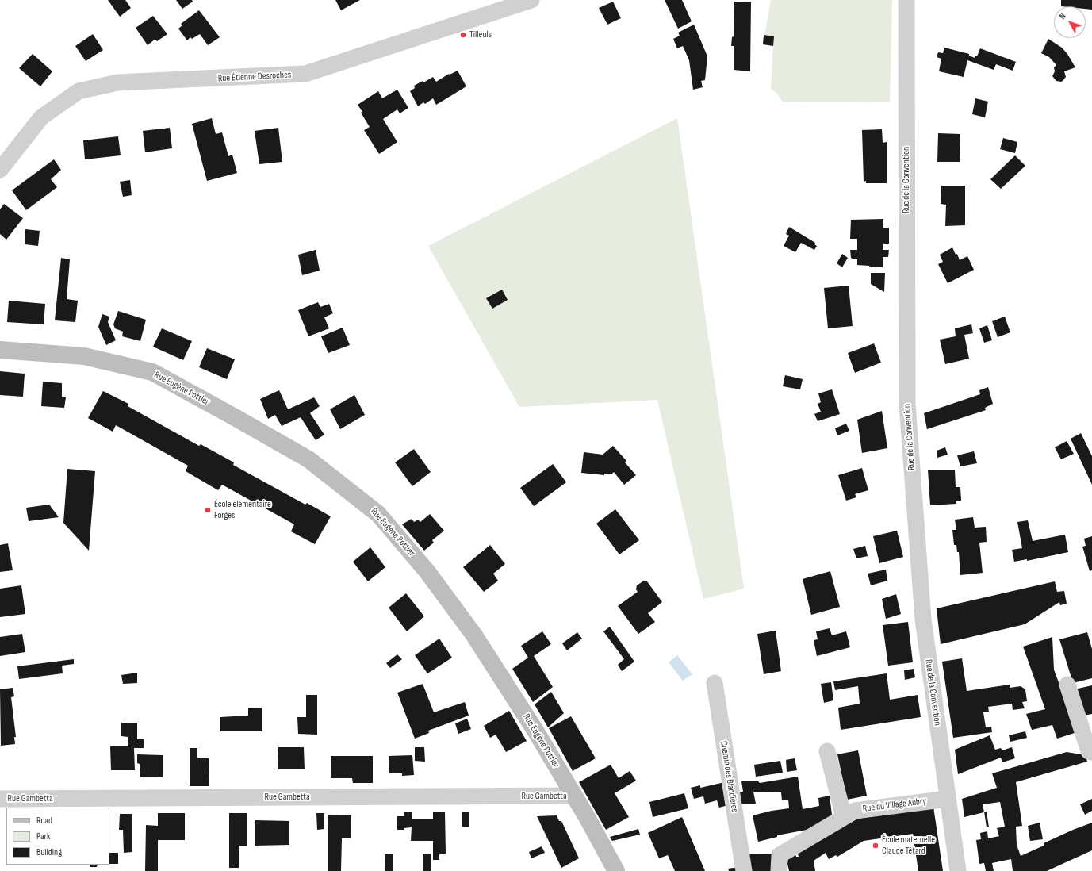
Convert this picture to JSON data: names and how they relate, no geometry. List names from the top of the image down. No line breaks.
{"streets":{"street":["Rue Étienne Desroches","Rue de la Convention","Rue Eugène Pottier","Chemin des Blandières","Rue Gambetta","Rue du Village Aubry"]},"crossings":[["Rue de la Convention","Rue du Village Aubry"],["Rue Eugène Pottier","Rue Gambetta"]],"places":["Tilleuls","École élémentaire Forges","École maternelle Claude Têtard"],"legend":["Road","Park","Building"],"north":"top left"}
